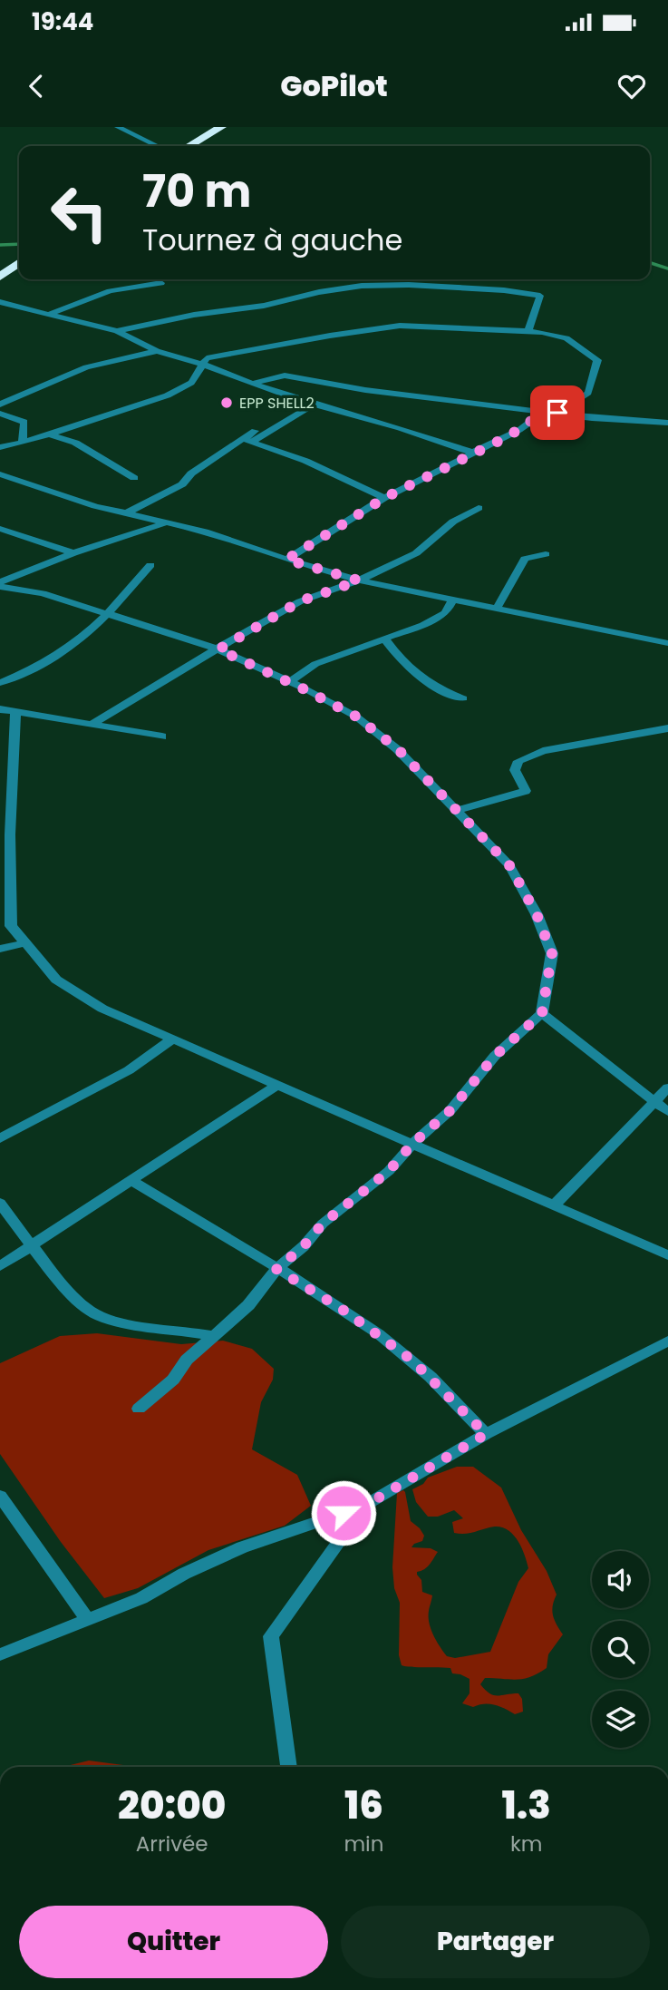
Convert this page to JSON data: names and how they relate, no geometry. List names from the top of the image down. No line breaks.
{"places":["EPP SHELL2"],"page":{"status":"19:44","header":"GoPilot","turn":["70 m","Tournez à gauche"],"eta":["20:00","Arrivée","16","min","1.3","km"],"buttons":["Quitter","Partager"]}}
